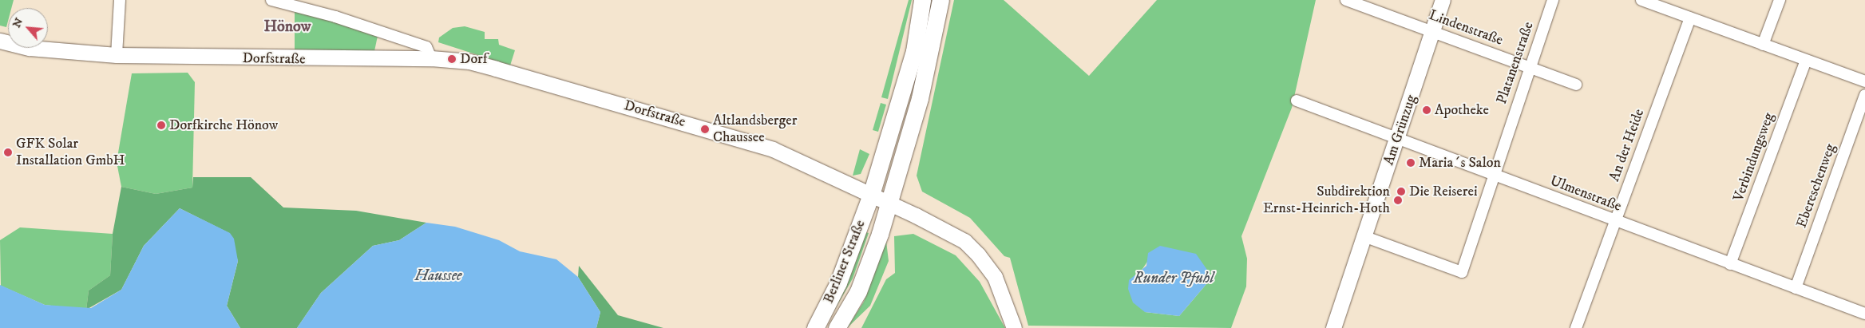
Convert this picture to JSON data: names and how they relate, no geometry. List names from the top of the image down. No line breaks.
{"streets":{"main road":["Dorfstraße","Am Grünzug","Berliner Straße"],"street":["Lindenstraße","Platanenstraße","An der Heide","Verbindungsweg","Ebereschenweg","Ulmenstraße"]},"crossings":[["Lindenstraße","Platanenstraße"],["Lindenstraße","Am Grünzug"],["Dorfstraße","Berliner Straße"],["Platanenstraße","Am Grünzug"],["Platanenstraße","Ulmenstraße"],["Am Grünzug","Ulmenstraße"],["An der Heide","Ulmenstraße"],["Verbindungsweg","Ulmenstraße"],["Ebereschenweg","Ulmenstraße"]],"districts":["Hönow"],"water":["Haussee","Runder Pfuhl"],"places":["Dorf","Apotheke","Dorfkirche Hönow","Altlandsberger Chaussee","GFK Solar Installation GmbH","Maria´s Salon","Die Reiserei","Subdirektion Ernst-Heinrich-Hoth"],"north":"top left"}
